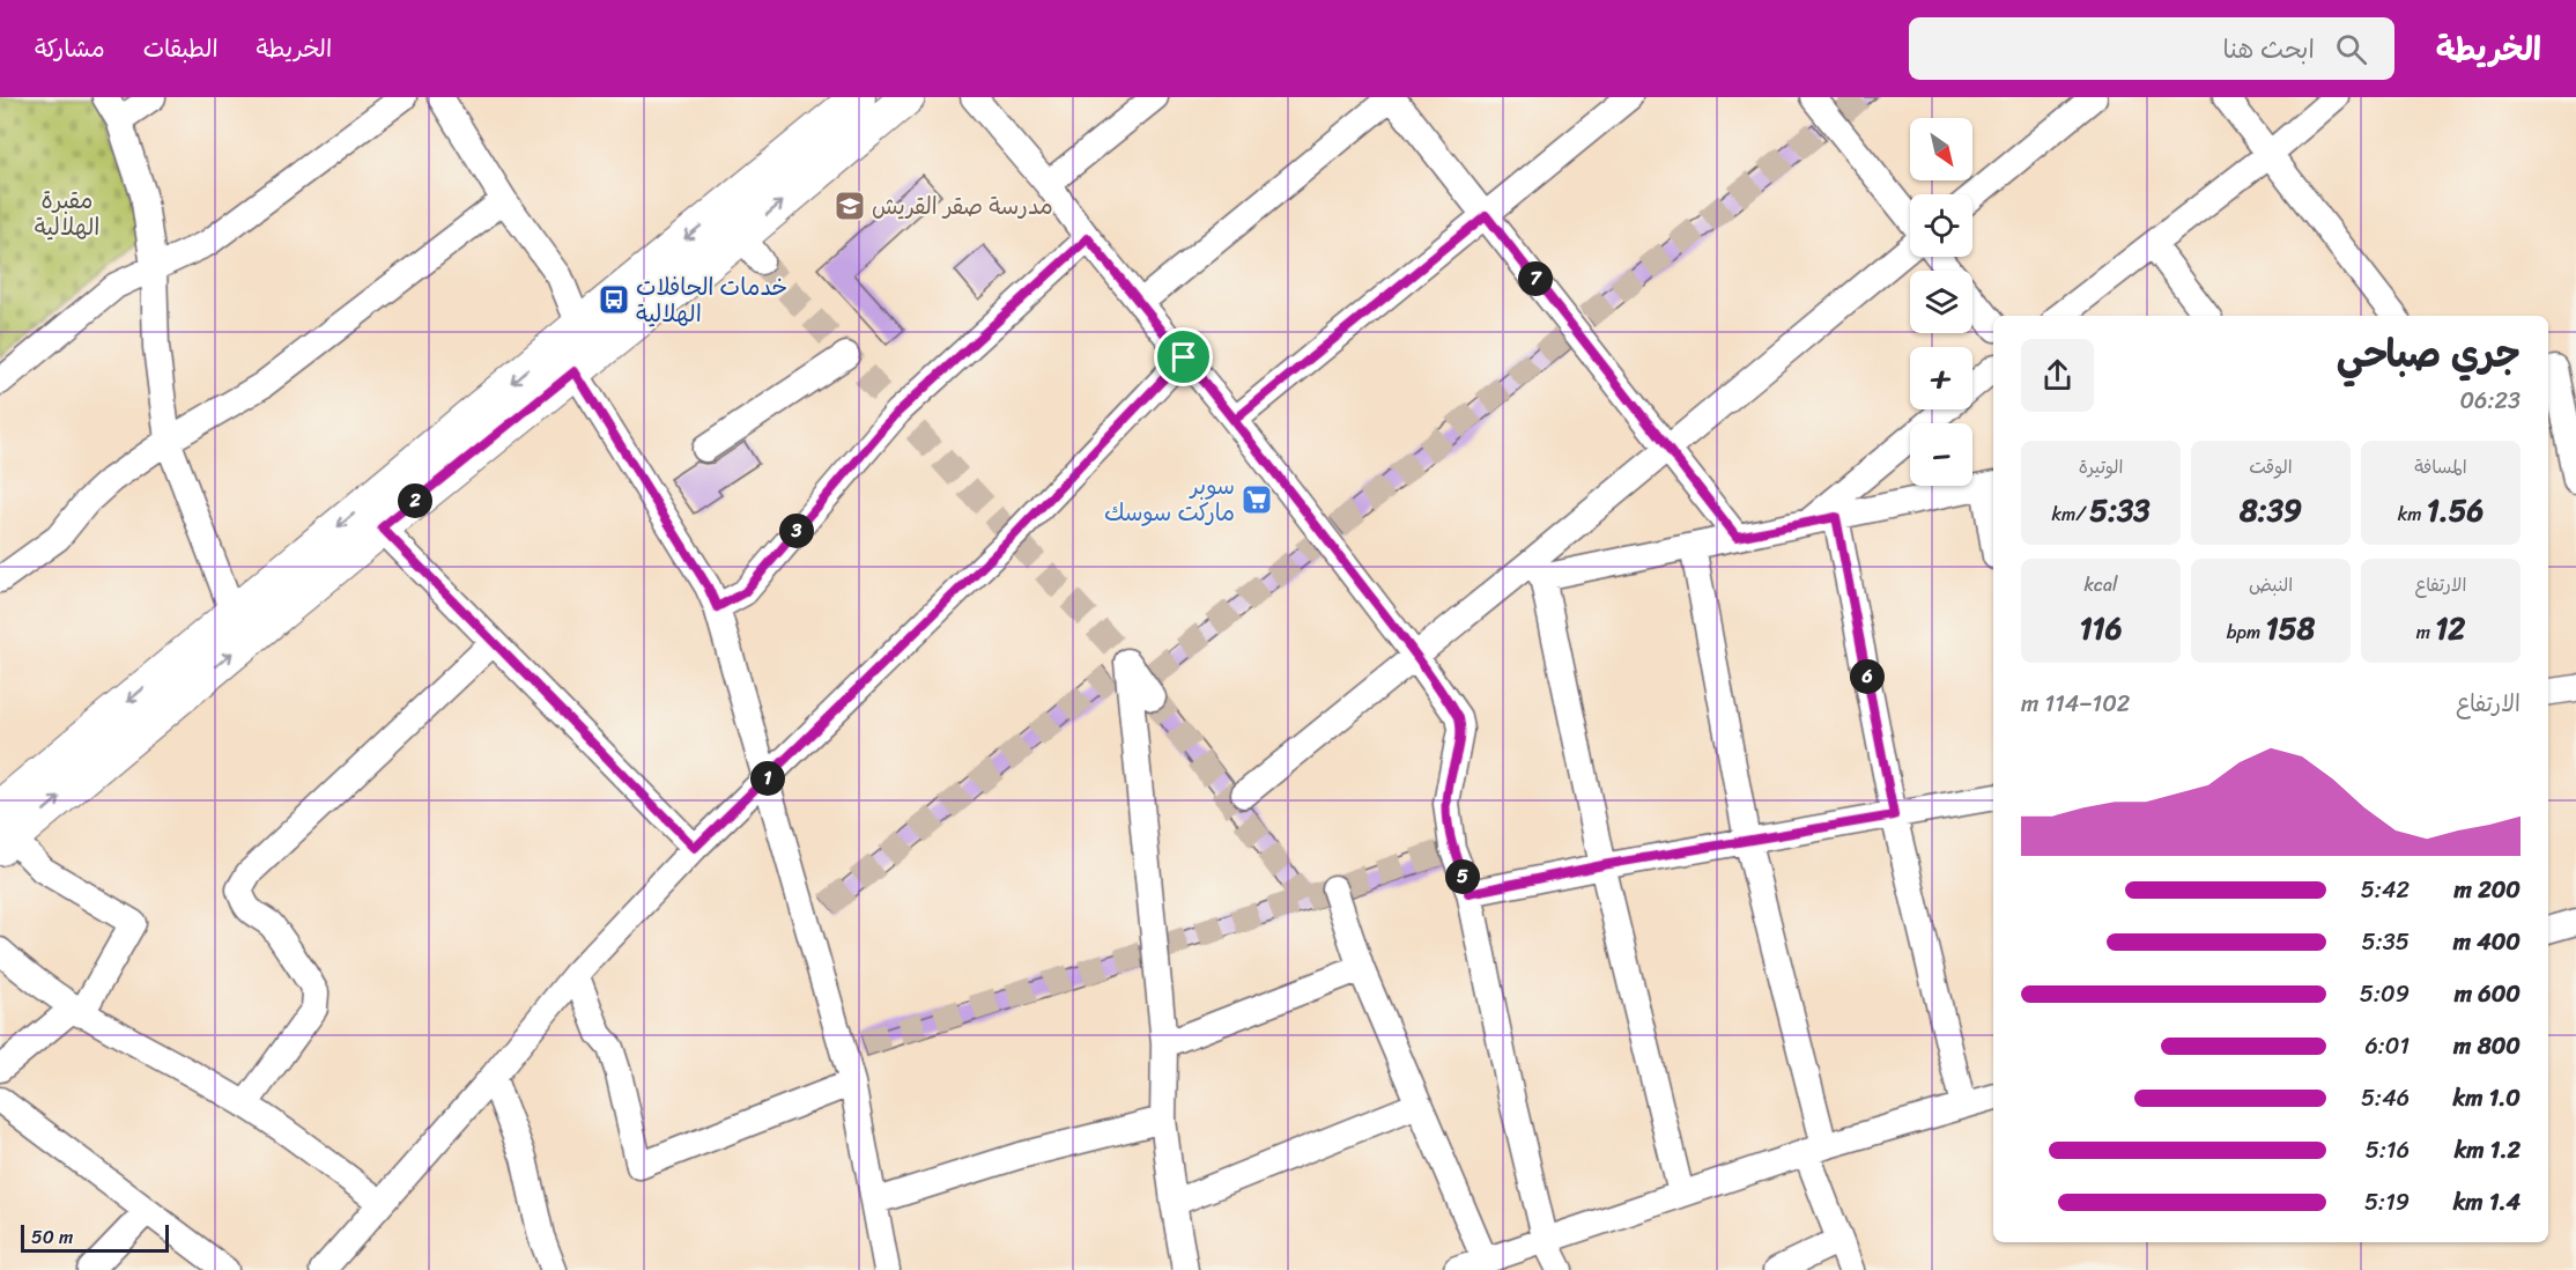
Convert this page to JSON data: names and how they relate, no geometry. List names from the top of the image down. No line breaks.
{"parks":["مقبرة الهلالية"],"places":{"school or university":["مدرسة صقر القريش"],"bus stop":["خدمات الحافلات الهلالية"],"supermarket":["سوبر ماركت سوسك"]},"scale_bar":"50 m","north":"bottom right","page":{"header":"الخريطة","search":"ابحث هنا","nav":["الخريطة","الطبقات","مشاركة"],"map_buttons":["+","−"],"pins":["7","2","3","6","1","5"],"heading":["جري صباحي","06:23"],"stats":[["المسافة","1.56 km"],["الوقت","8:39"],["الوتيرة","5:33 /km"],["الارتفاع","12 m"],["النبض","158 bpm"],["kcal","116"]],"chart":["الارتفاع","102–114 m"],"list":[{"name":"200 m","note":"5:42"},{"name":"400 m","note":"5:35"},{"name":"600 m","note":"5:09"},{"name":"800 m","note":"6:01"},{"name":"1.0 km","note":"5:46"},{"name":"1.2 km","note":"5:16"},{"name":"1.4 km","note":"5:19"}],"scale":"50 m"}}
